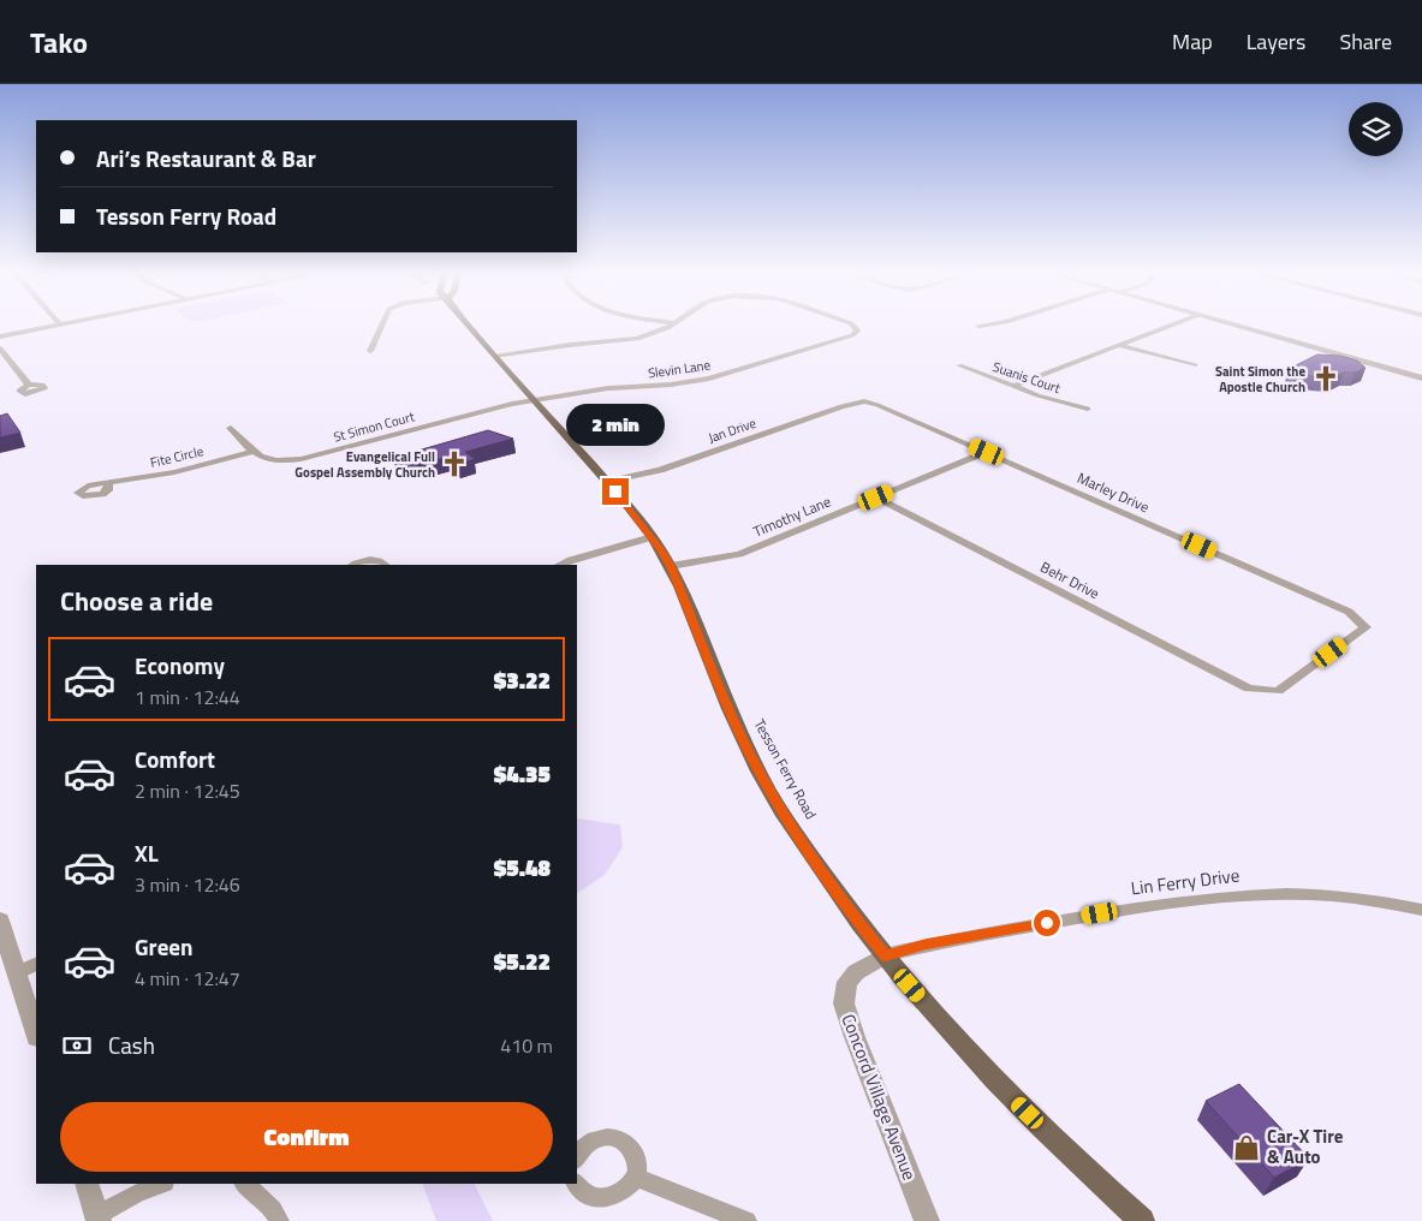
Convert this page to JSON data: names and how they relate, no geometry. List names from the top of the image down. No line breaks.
{"streets":{"main road":["Tesson Ferry Road"],"street":["Slevin Lane","Suanis Court","St Simon Court","Jan Drive","Fite Circle","Marley Drive","Timothy Lane","Behr Drive","Lin Ferry Drive","Concord Village Avenue"]},"crossings":[["Slevin Lane","St Simon Court"],["Slevin Lane","Tesson Ferry Road"],["St Simon Court","Fite Circle"],["St Simon Court","Tesson Ferry Road"],["Jan Drive","Marley Drive"],["Jan Drive","Tesson Ferry Road"],["Marley Drive","Timothy Lane"],["Marley Drive","Behr Drive"],["Timothy Lane","Behr Drive"],["Timothy Lane","Tesson Ferry Road"],["Tesson Ferry Road","Lin Ferry Drive"],["Tesson Ferry Road","Concord Village Avenue"],["Lin Ferry Drive","Concord Village Avenue"]],"places":{"church":["Saint Simon the Apostle Church","Evangelical Full Gospel Assembly Church"],"shop":["Car-X Tire & Auto"]},"page":{"header":"Tako","nav":["Map","Layers","Share"],"banner":["Ari’s Restaurant & Bar","Tesson Ferry Road"],"bubble":"2 min","heading":"Choose a ride","list":[{"name":"Economy","note":"1 min · 12:44","value":"$3.22"},{"name":"Comfort","note":"2 min · 12:45","value":"$4.35"},{"name":"XL","note":"3 min · 12:46","value":"$5.48"},{"name":"Green","note":"4 min · 12:47","value":"$5.22"}],"pay":["Cash","410 m"],"buttons":"Confirm"}}
